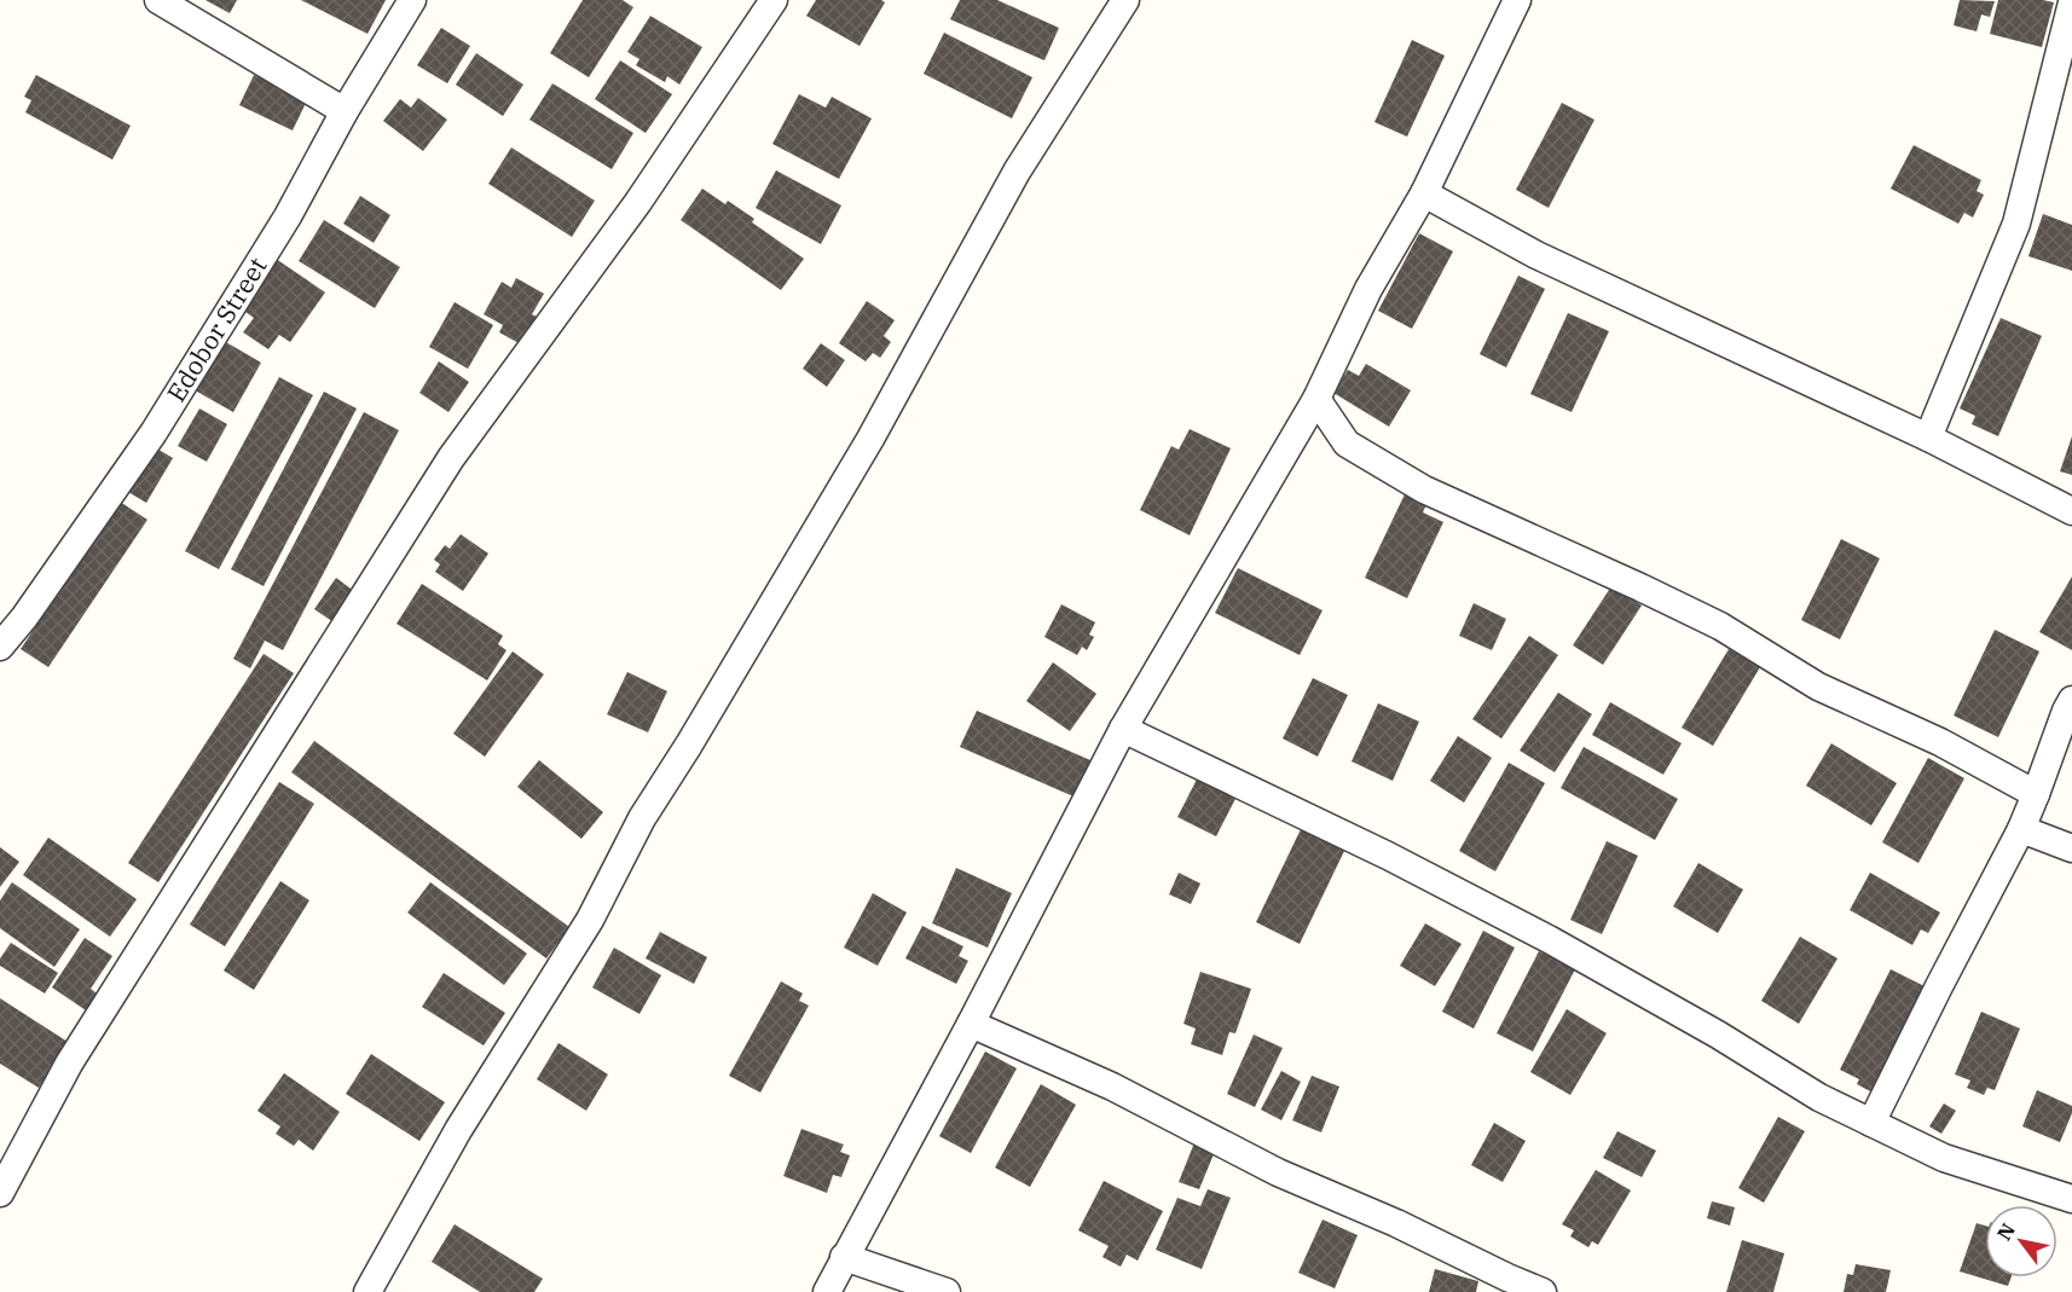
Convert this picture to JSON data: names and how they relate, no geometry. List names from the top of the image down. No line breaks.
{"streets":{"street":["Edobor Street"]},"north":"top left"}
